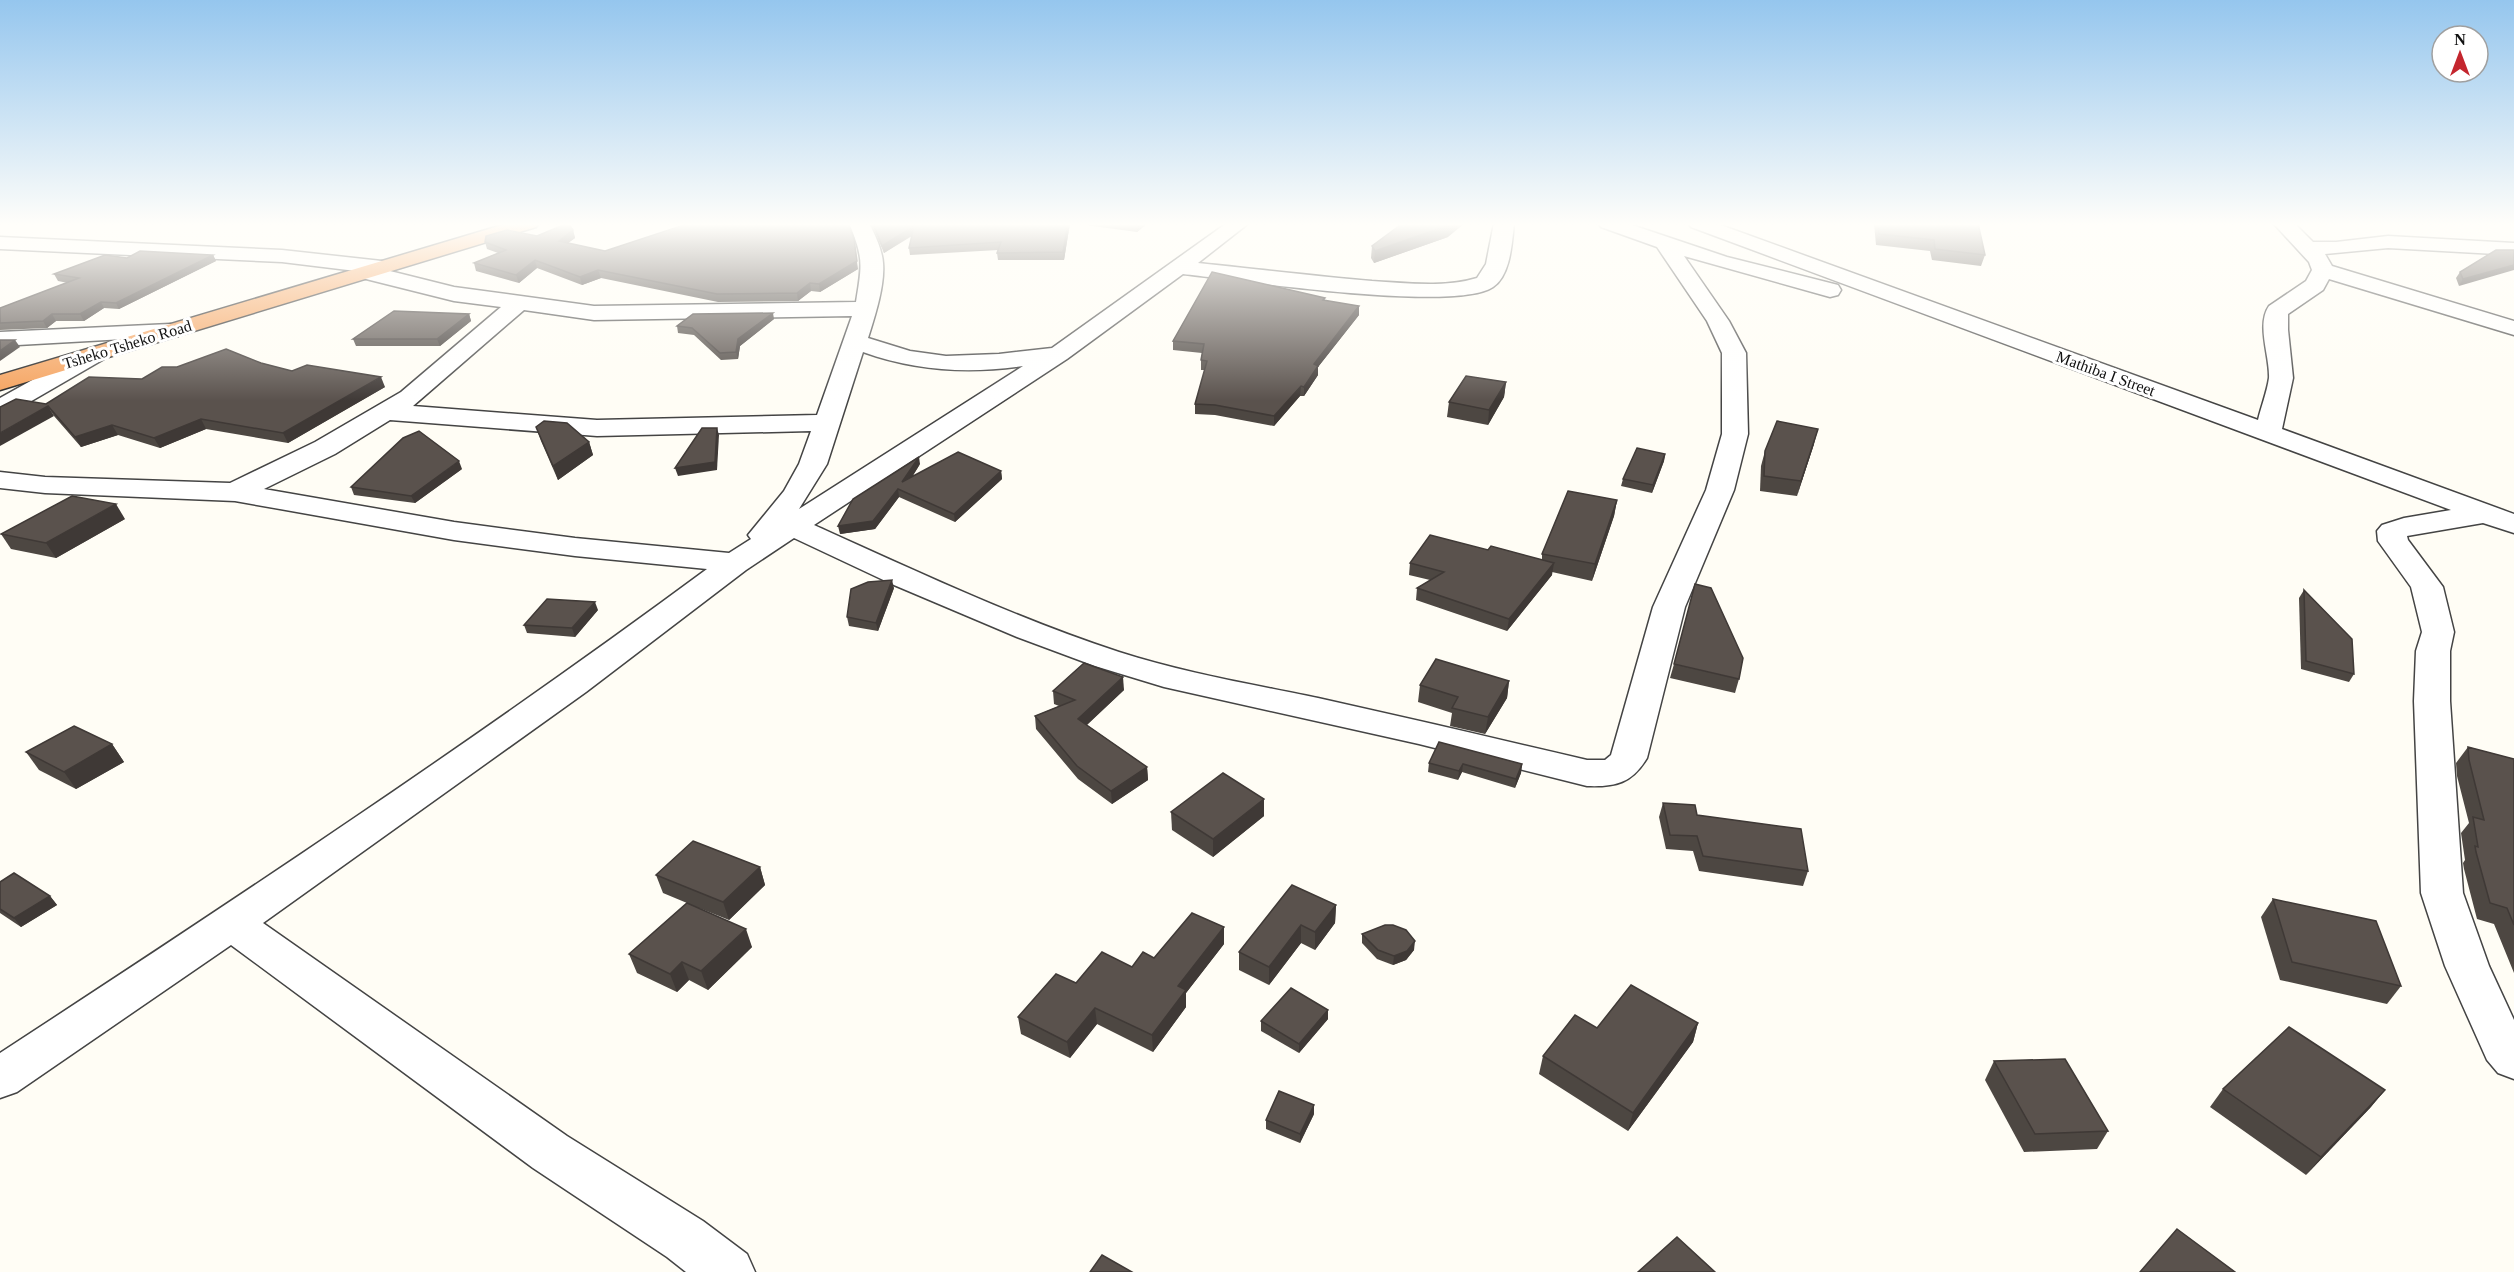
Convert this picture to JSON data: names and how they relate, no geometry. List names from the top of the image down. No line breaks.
{"streets":{"highway":["Tsheko Tsheko Road"],"street":["Mathiba I Street"]},"north":"top"}
